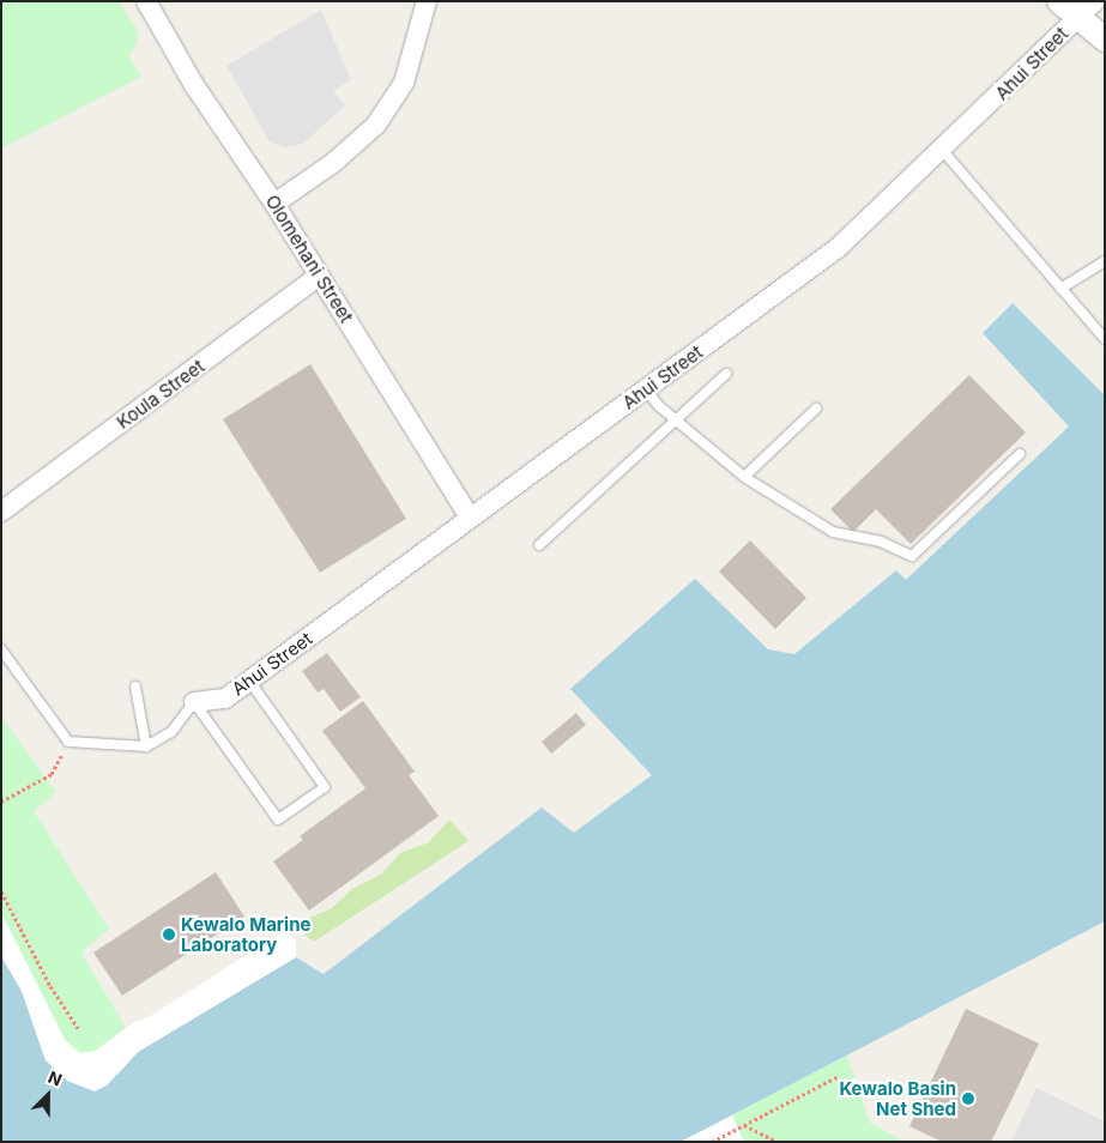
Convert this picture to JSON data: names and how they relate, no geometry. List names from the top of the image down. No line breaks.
{"streets":{"street":["Ahui Street","Olomehani Street","Koula Street"]},"crossings":[["Ahui Street","Olomehani Street"],["Olomehani Street","Koula Street"]],"places":["Kewalo Marine Laboratory","Kewalo Basin Net Shed"],"north":"top right"}
